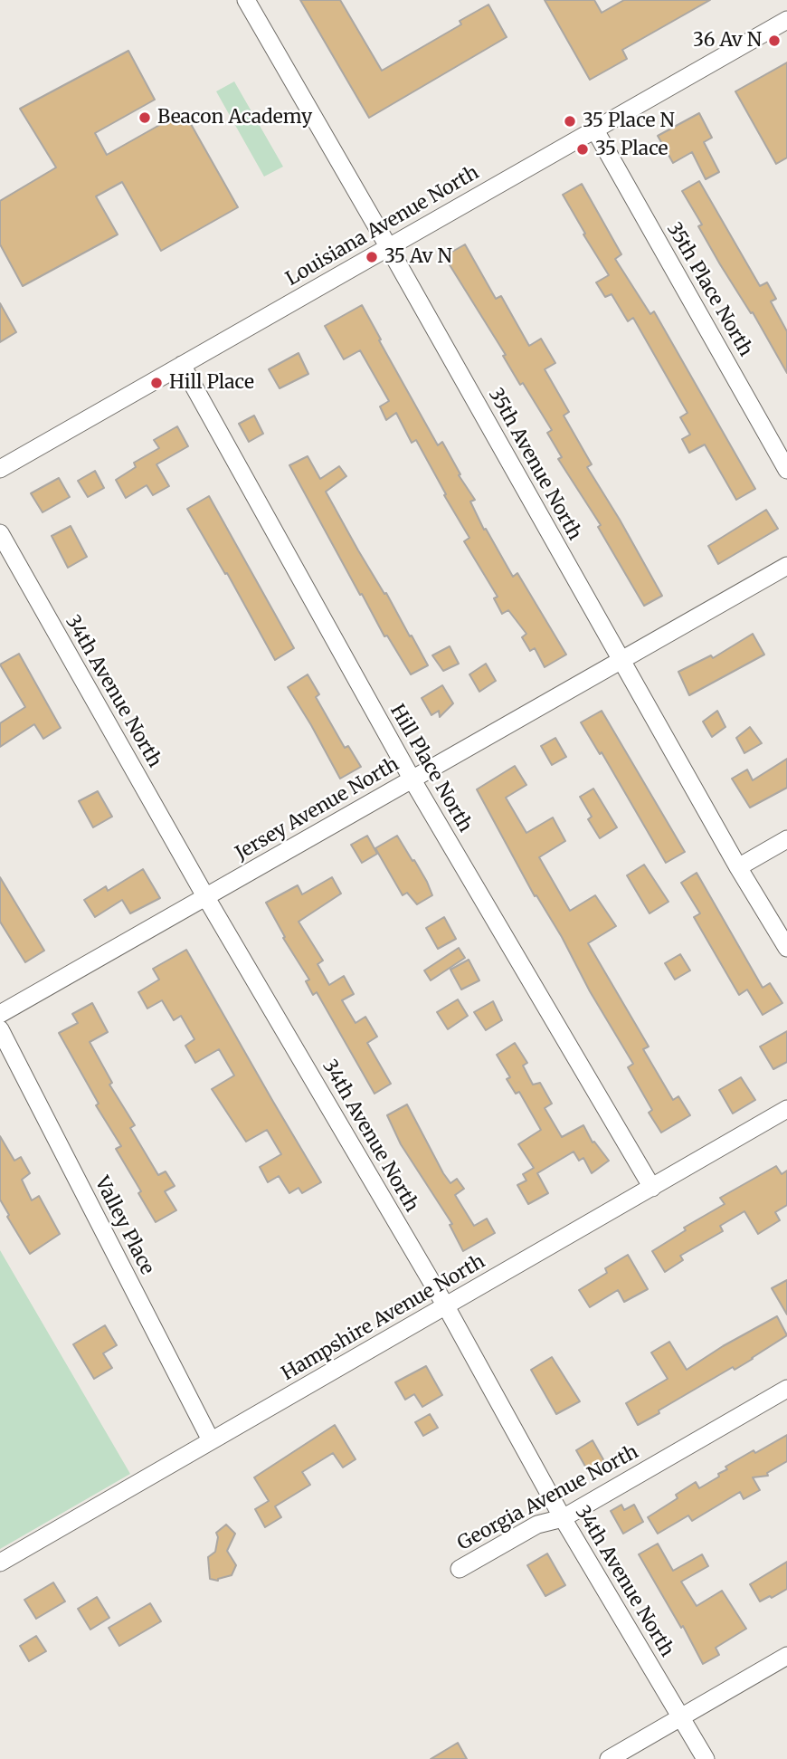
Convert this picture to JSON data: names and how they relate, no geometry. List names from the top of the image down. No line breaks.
{"streets":{"street":["Louisiana Avenue North","35th Place North","35th Avenue North","34th Avenue North","Hill Place North","Jersey Avenue North","Valley Place","Hampshire Avenue North","Georgia Avenue North"]},"crossings":[["Louisiana Avenue North","35th Place North"],["Louisiana Avenue North","35th Avenue North"],["Louisiana Avenue North","Hill Place North"],["35th Avenue North","Jersey Avenue North"],["34th Avenue North","Jersey Avenue North"],["34th Avenue North","Hampshire Avenue North"],["34th Avenue North","Georgia Avenue North"],["Hill Place North","Jersey Avenue North"],["Hill Place North","Hampshire Avenue North"],["Valley Place","Hampshire Avenue North"]],"places":["36 Av N","Beacon Academy","35 Place N","35 Place","35 Av N","Hill Place"]}
